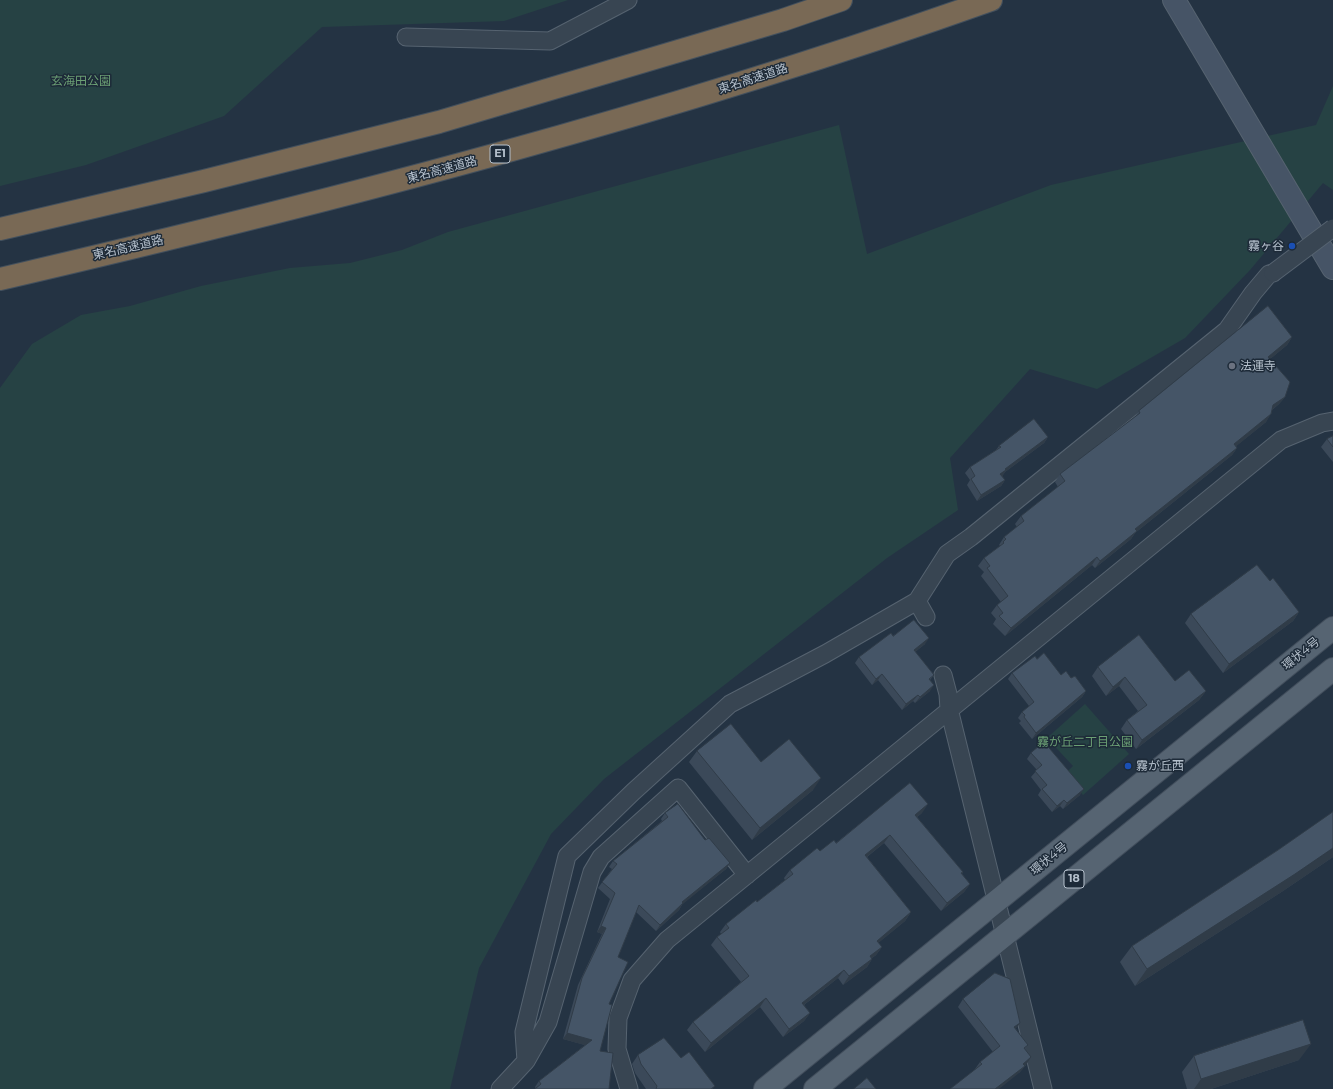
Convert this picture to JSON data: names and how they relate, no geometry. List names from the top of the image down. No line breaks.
{"streets":{"highway":["東名高速道路","E1"],"main road":["環状4号","18"]},"parks":["玄海田公園","霧が丘二丁目公園"],"places":["霧ヶ谷","法運寺","霧が丘西"]}
